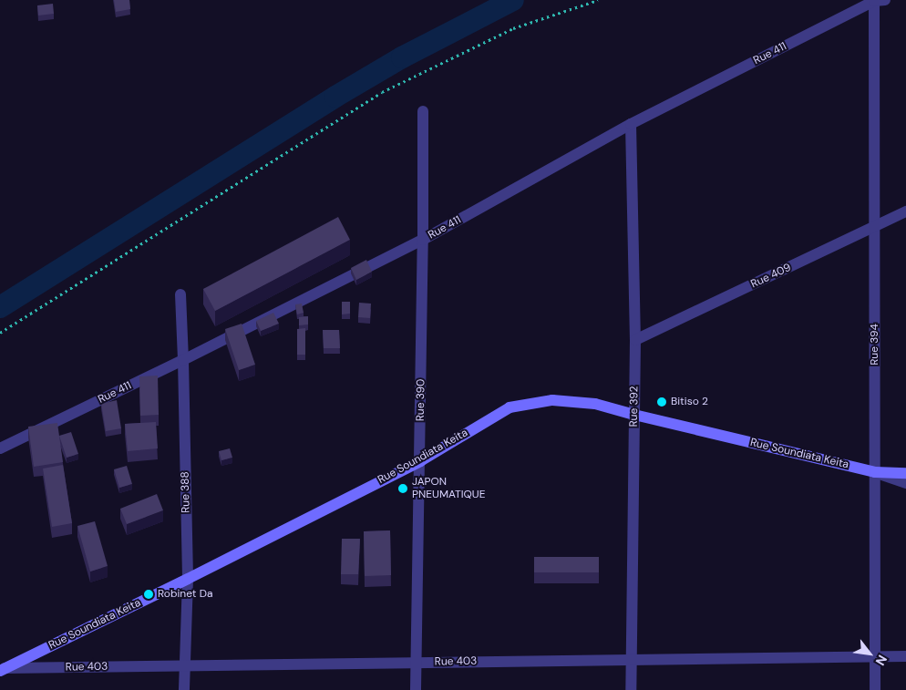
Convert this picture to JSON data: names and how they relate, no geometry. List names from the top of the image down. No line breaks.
{"streets":{"main road":["Rue Soundiata Keita"],"street":["Rue 411","Rue 409","Rue 394","Rue 390","Rue 392","Rue 388","Rue 403"]},"crossings":[["Rue 411","Rue 394"],["Rue 411","Rue 390"],["Rue 411","Rue 392"],["Rue 411","Rue 388"],["Rue 409","Rue 394"],["Rue 409","Rue 392"],["Rue 394","Rue Soundiata Keita"],["Rue 394","Rue 403"],["Rue 390","Rue Soundiata Keita"],["Rue 390","Rue 403"],["Rue 392","Rue Soundiata Keita"],["Rue 392","Rue 403"],["Rue Soundiata Keita","Rue 388"],["Rue Soundiata Keita","Rue 403"],["Rue 388","Rue 403"]],"places":["Bitiso 2","JAPON PNEUMATIQUE","Robinet Da"],"north":"bottom right"}
